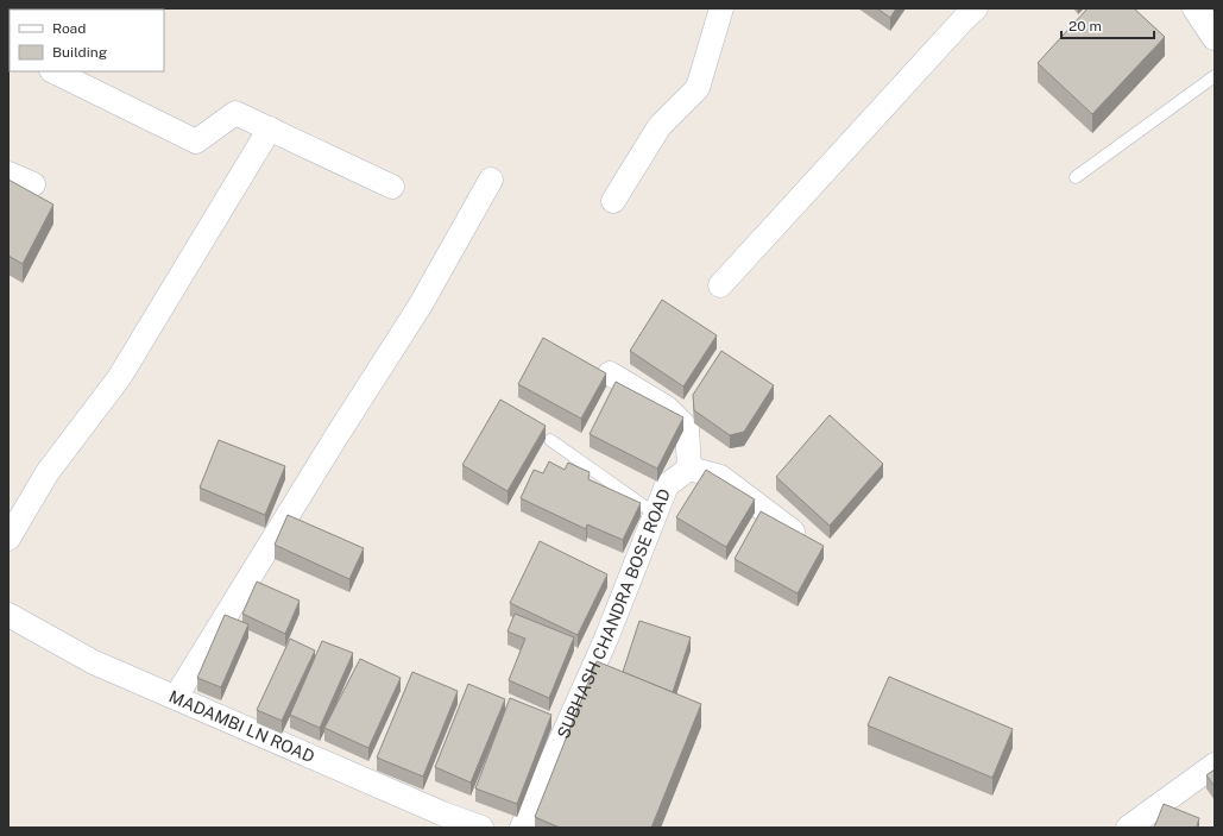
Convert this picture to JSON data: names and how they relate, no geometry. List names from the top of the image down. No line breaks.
{"streets":{"street":["SUBHASH CHANDRA BOSE ROAD","MADAMBI LN ROAD"]},"legend":["Road","Building"],"scale_bar":"20 m"}
